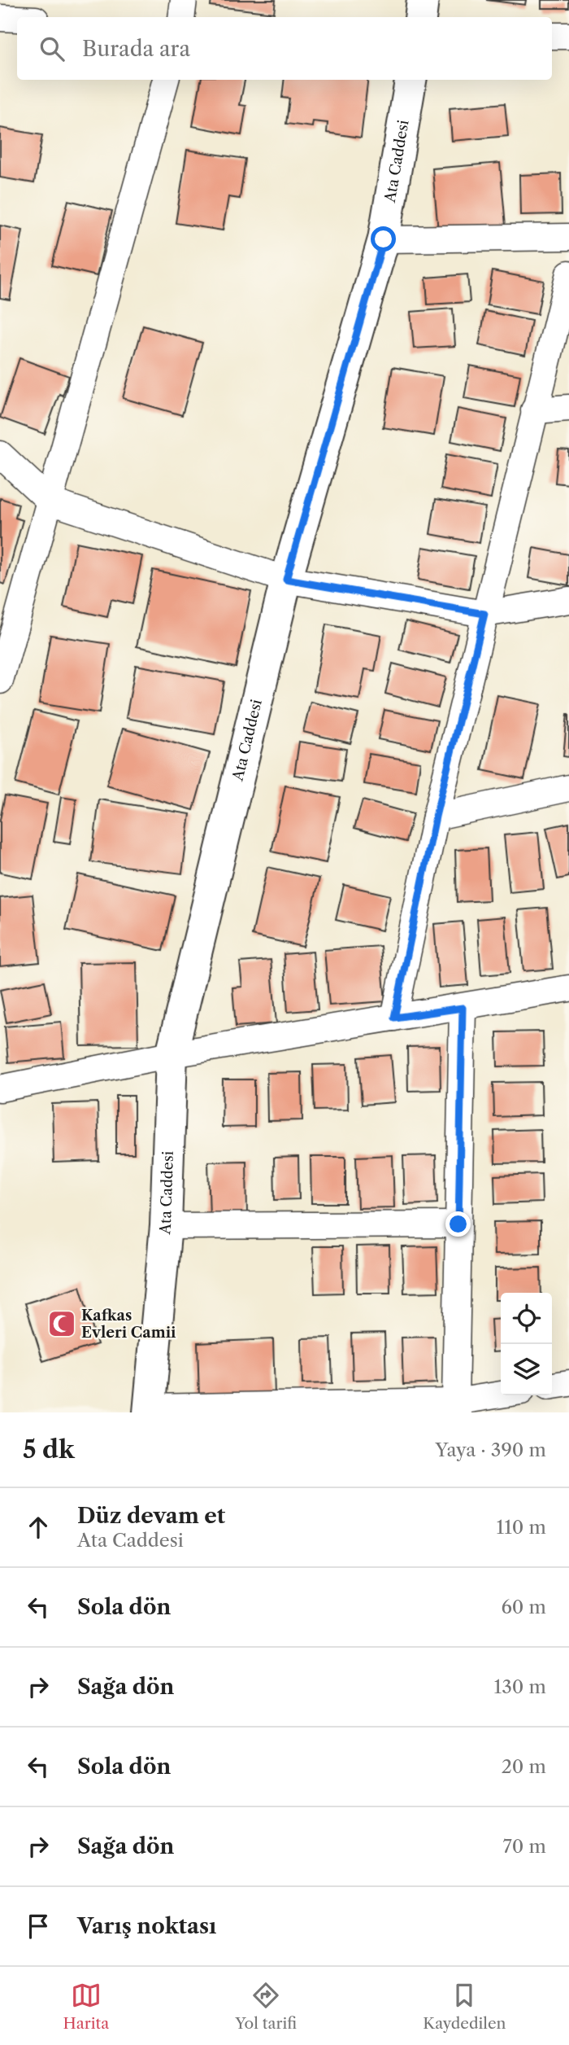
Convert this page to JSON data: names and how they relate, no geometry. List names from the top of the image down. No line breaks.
{"streets":{"street":["Ata Caddesi"]},"places":{"mosque":["Kafkas Evleri Camii"]},"page":{"search":"Burada ara","heading":["5 dk","Yaya · 390 m"],"list":[["Düz devam et","Ata Caddesi","110 m"],["Sola dön","60 m"],["Sağa dön","130 m"],["Sola dön","20 m"],["Sağa dön","70 m"],"Varış noktası"],"nav":["Harita","Yol tarifi","Kaydedilen"]}}
